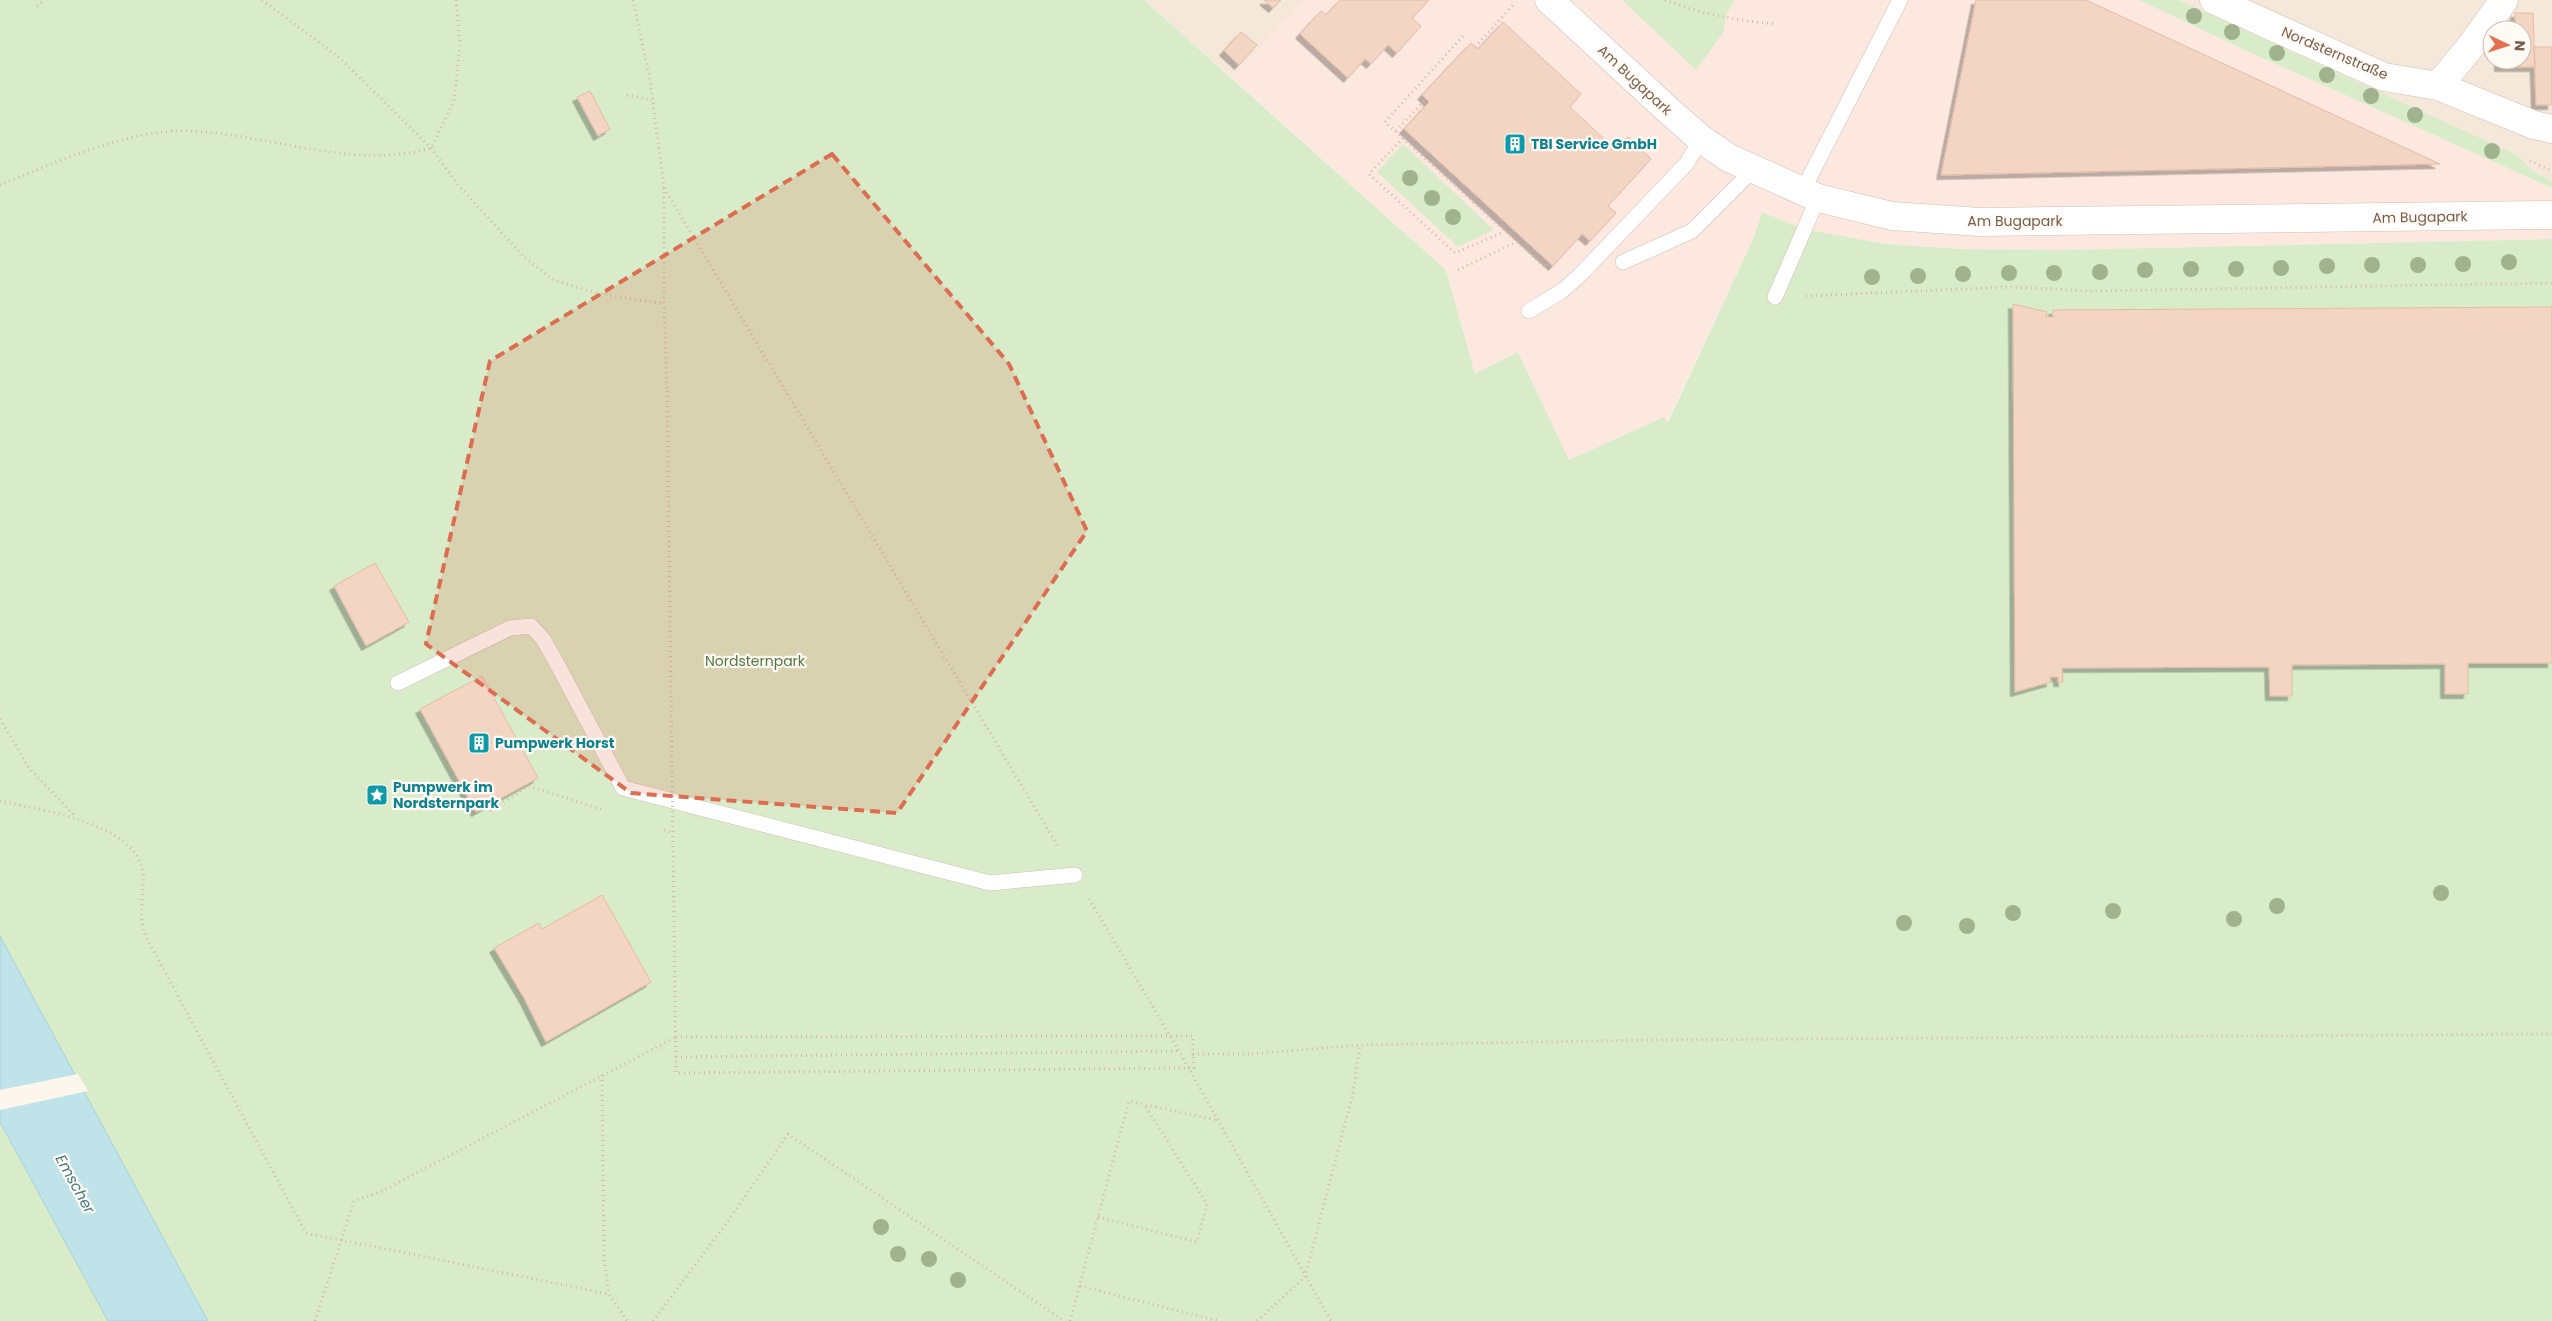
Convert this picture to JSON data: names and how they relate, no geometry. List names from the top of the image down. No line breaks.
{"streets":{"street":["Nordsternstraße","Am Bugapark"]},"water":["Emscher"],"parks":["Nordsternpark"],"places":{"building":["TBI Service GmbH","Pumpwerk Horst"],"place":["Pumpwerk im Nordsternpark"]},"north":"right"}
